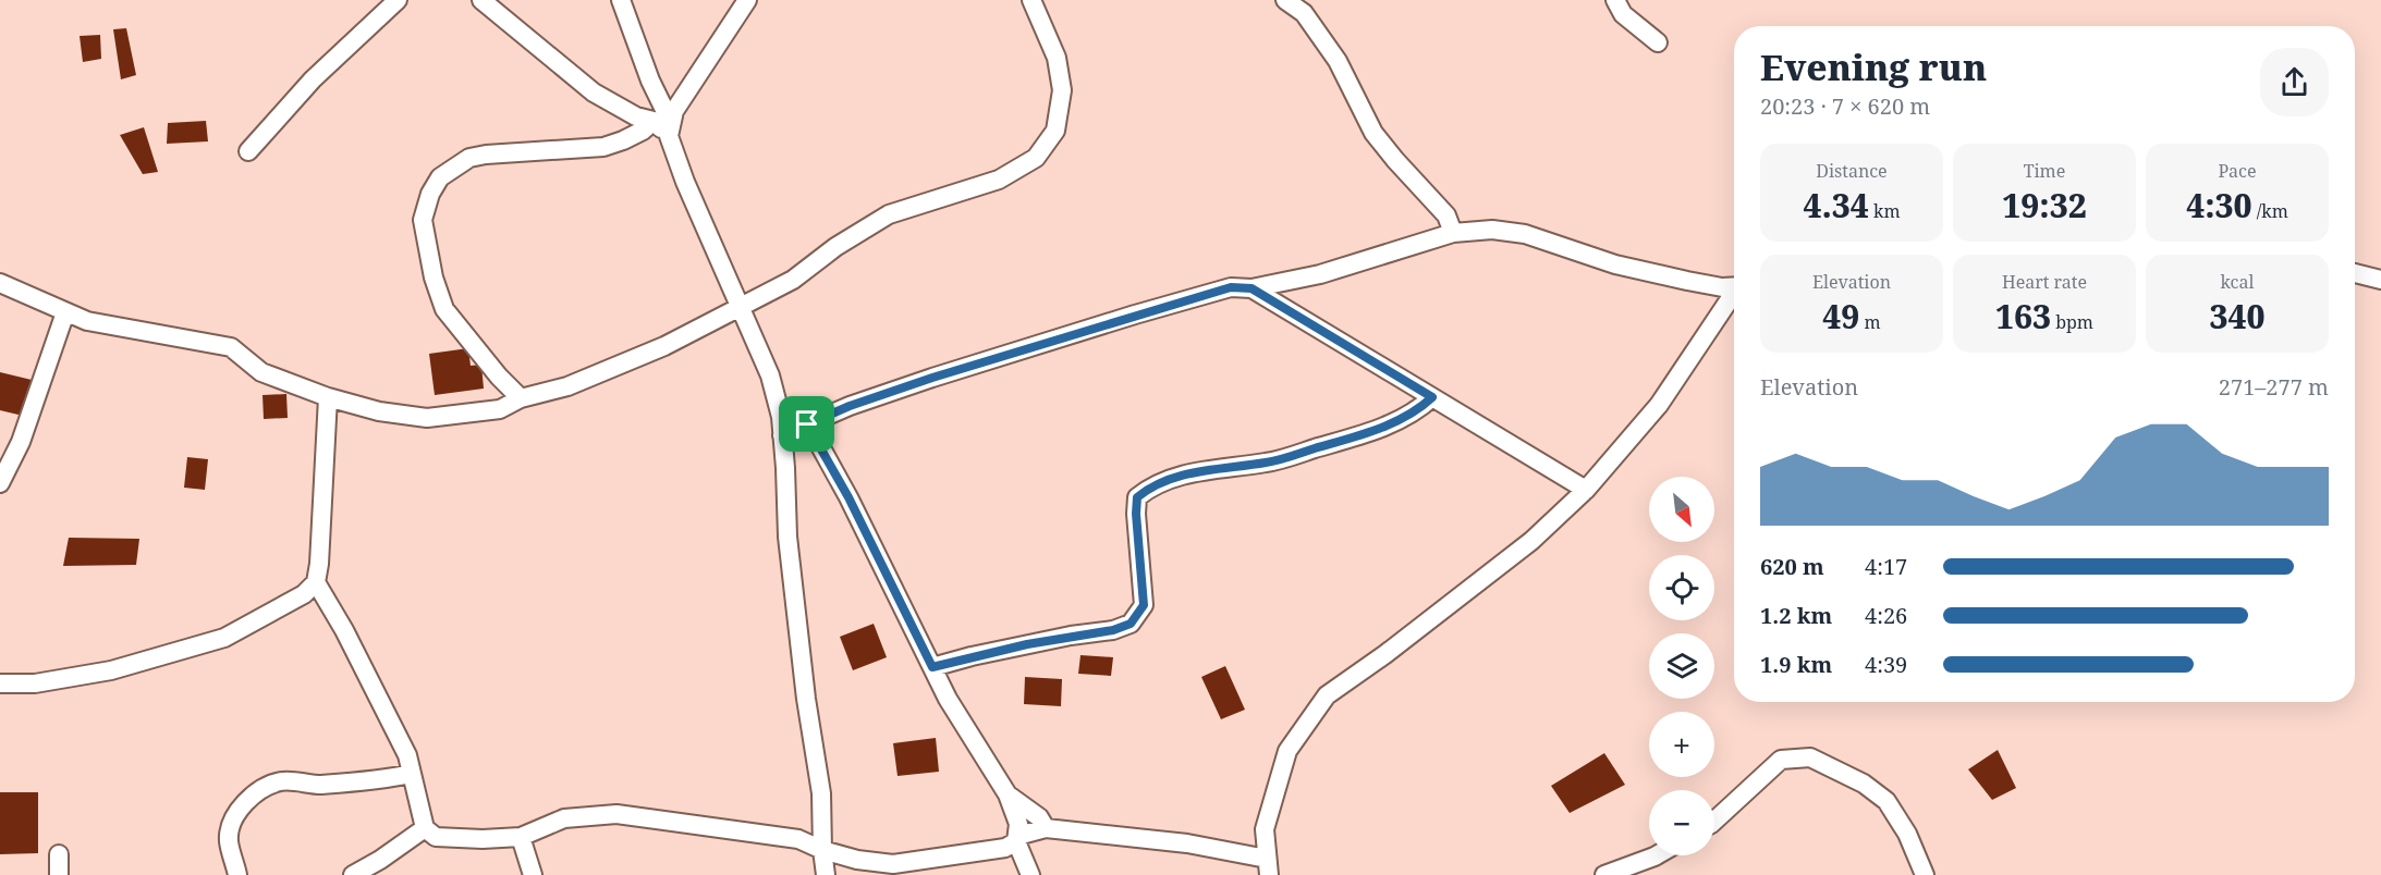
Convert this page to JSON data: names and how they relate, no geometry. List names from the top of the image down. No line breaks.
{"north":"bottom right","page":{"heading":["Evening run","20:23 · 7 × 620 m"],"stats":[["Distance","4.34 km"],["Time","19:32"],["Pace","4:30 /km"],["Elevation","49 m"],["Heart rate","163 bpm"],["kcal","340"]],"chart":["Elevation","271–277 m"],"map_buttons":["+","−"],"list":[{"name":"620 m","note":"4:17"},{"name":"1.2 km","note":"4:26"},{"name":"1.9 km","note":"4:39"}]}}
